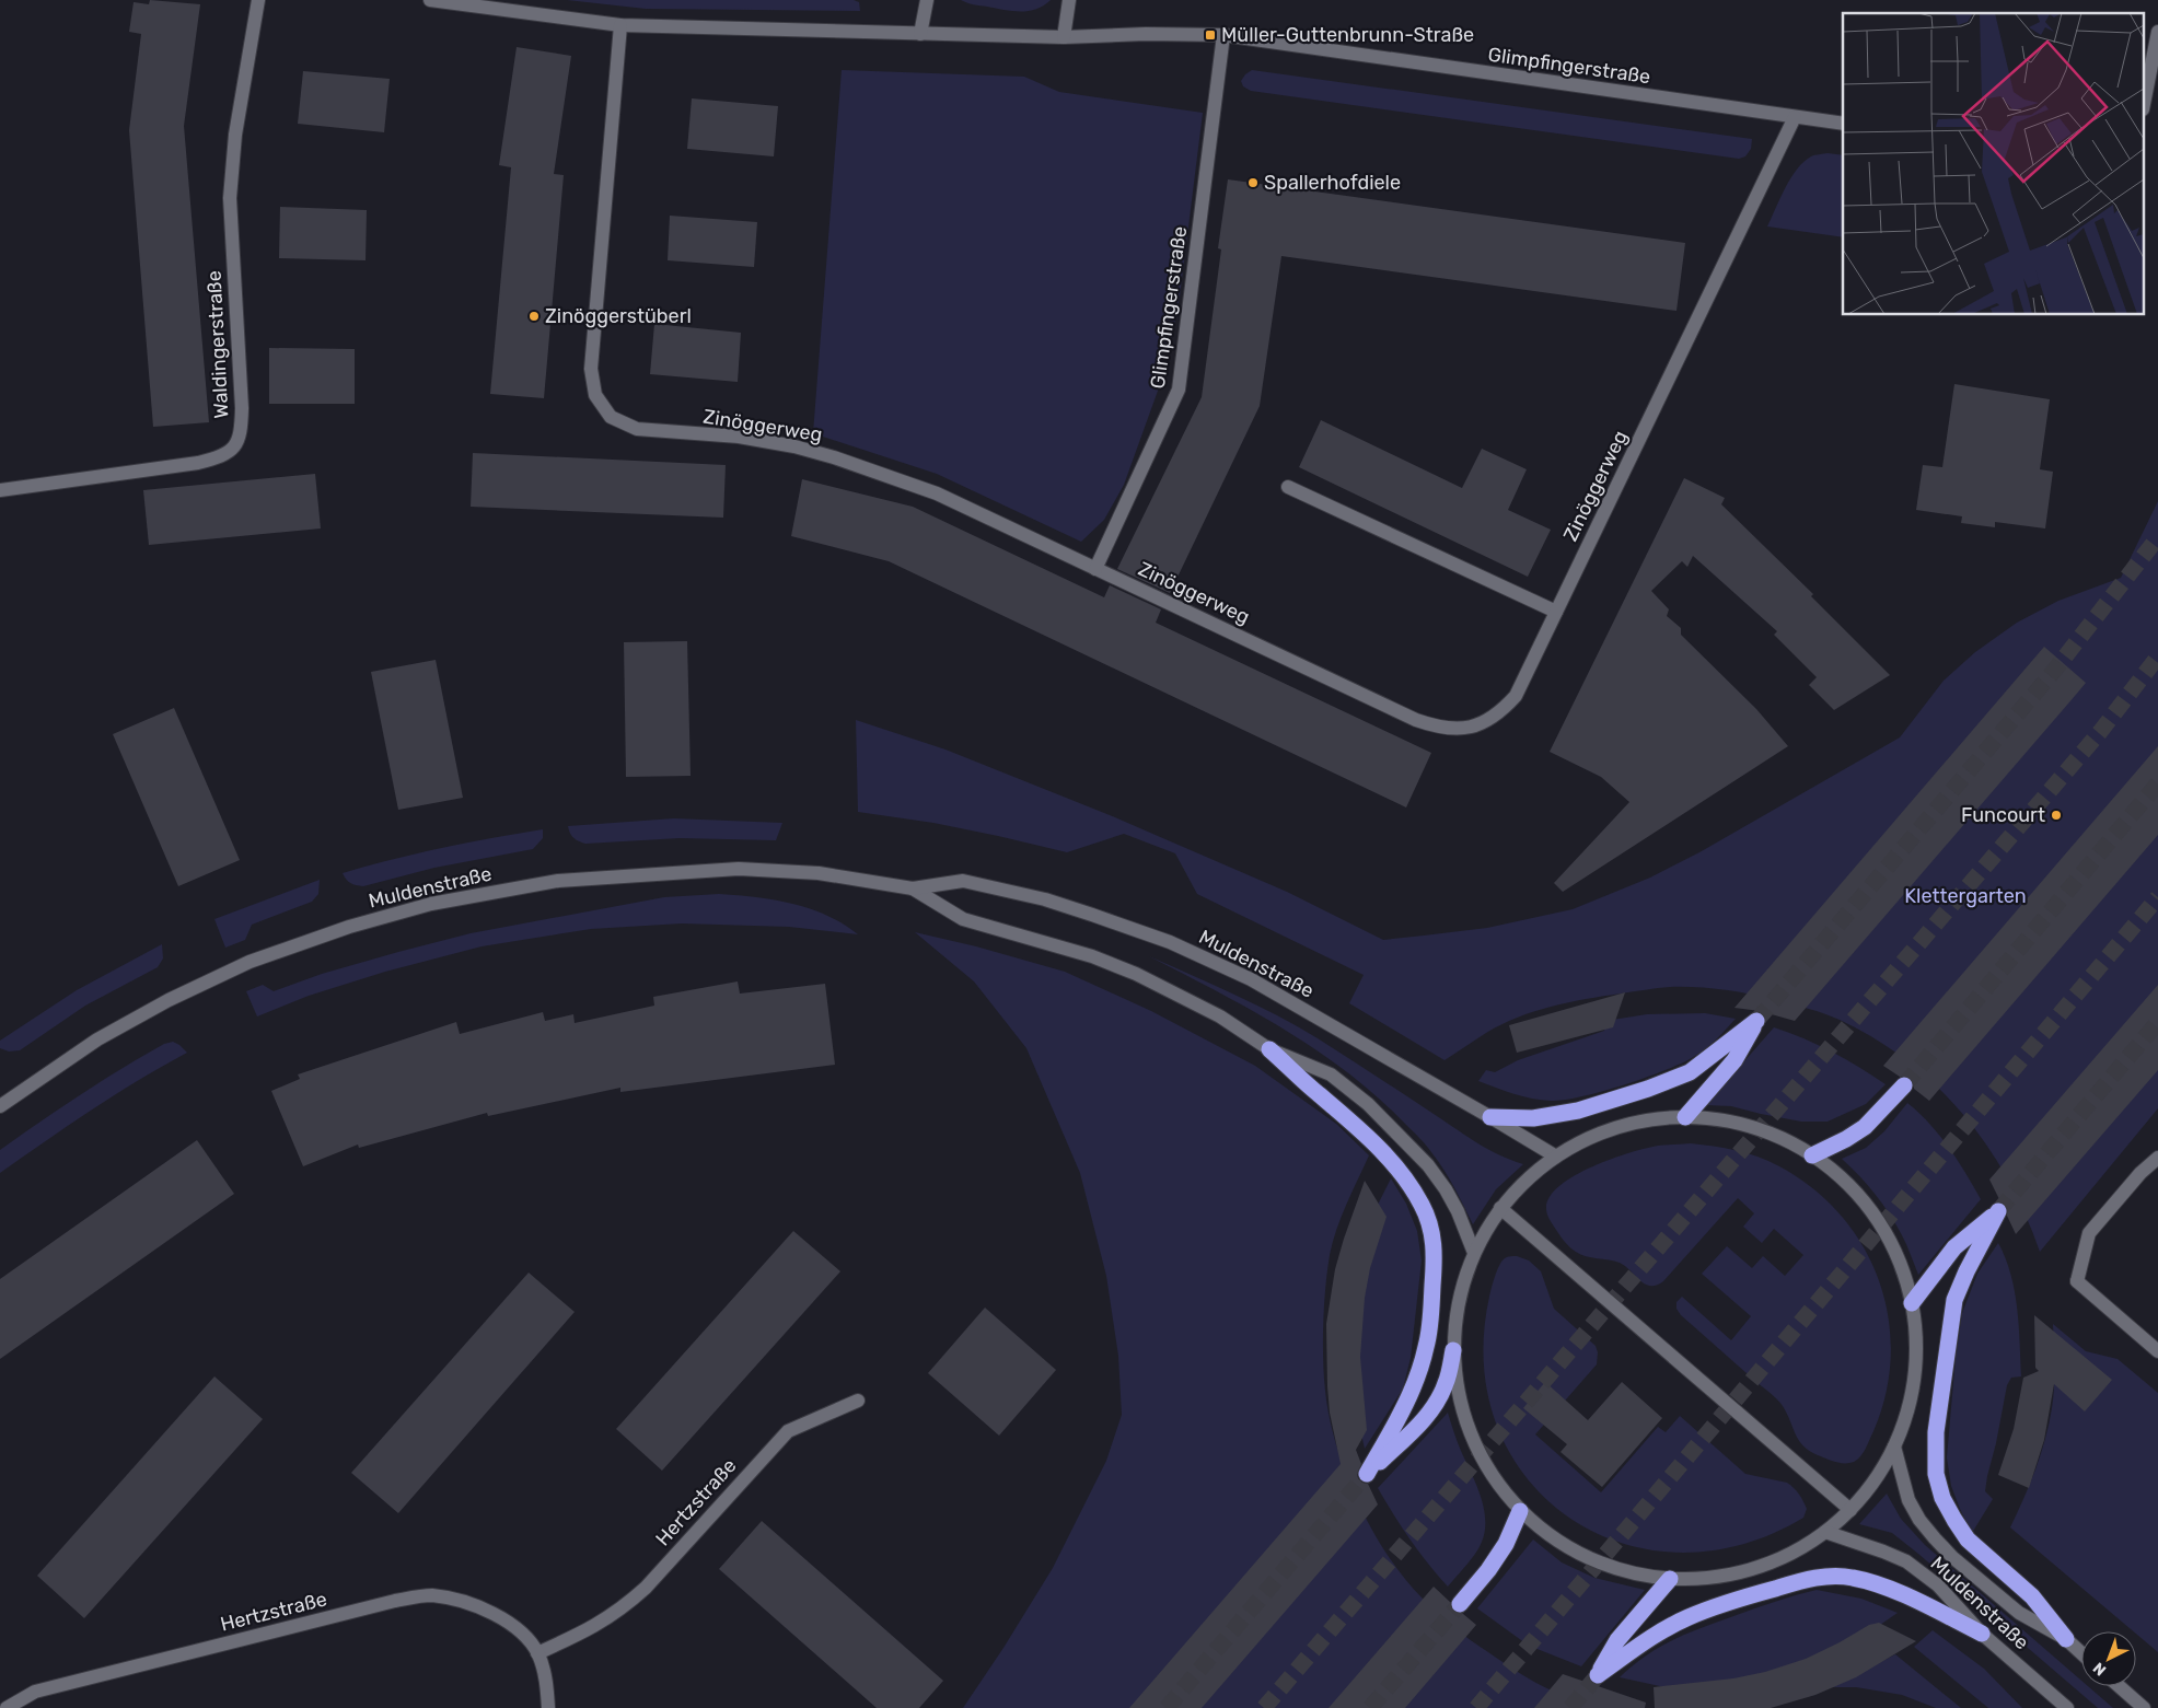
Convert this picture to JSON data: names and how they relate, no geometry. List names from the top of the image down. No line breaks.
{"streets":{"street":["Glimpfingerstraße","Waldingerstraße","Zinöggerweg","Muldenstraße","Hertzstraße"]},"crossings":[["Glimpfingerstraße","Zinöggerweg"]],"parks":["Klettergarten"],"places":{"transit":["Müller-Guttenbrunn-Straße"],"other":["Spallerhofdiele","Zinöggerstüberl","Funcourt"]},"north":"bottom left"}
